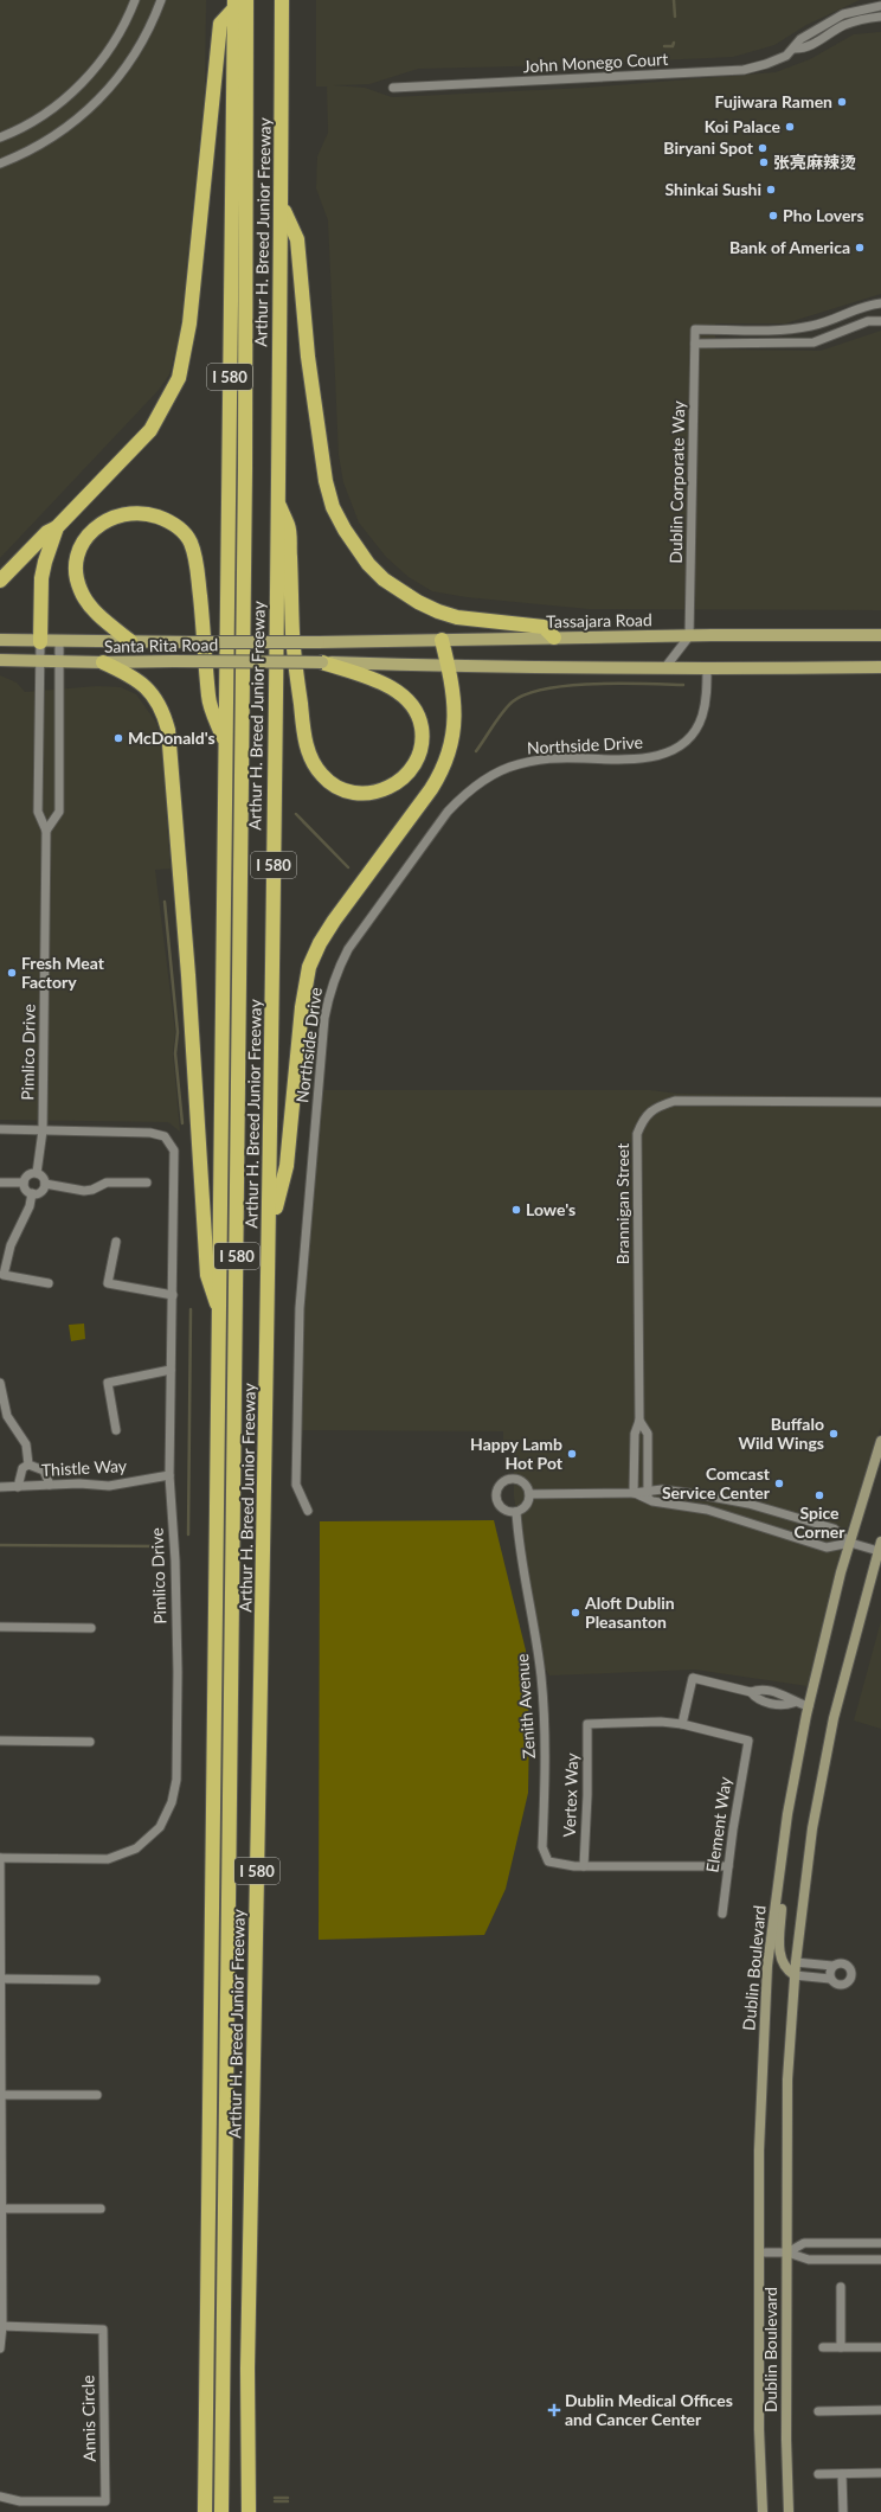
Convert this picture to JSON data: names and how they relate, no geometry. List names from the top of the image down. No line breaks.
{"streets":{"highway":["Arthur H. Breed Junior Freeway","I 580"],"main road":["Tassajara Road","Santa Rita Road","Dublin Boulevard"],"street":["John Monego Court","Dublin Corporate Way","Northside Drive","Pimlico Drive","Brannigan Street","Thistle Way","Zenith Avenue","Vertex Way","Element Way","Annis Circle"]},"crossings":[["Arthur H. Breed Junior Freeway","I 580"],["Dublin Corporate Way","Tassajara Road"],["Tassajara Road","Santa Rita Road"],["Santa Rita Road","Pimlico Drive"],["Pimlico Drive","Thistle Way"],["Zenith Avenue","Vertex Way"],["Vertex Way","Element Way"]],"places":{"other":["Fujiwara Ramen","Koi Palace","Biryani Spot","张亮麻辣烫","Shinkai Sushi","Pho Lovers","Bank of America","McDonald's","Fresh Meat Factory","Lowe's","Buffalo Wild Wings","Happy Lamb Hot Pot","Comcast Service Center","Spice Corner","Aloft Dublin Pleasanton"],"health":["Dublin Medical Offices and Cancer Center"]}}
